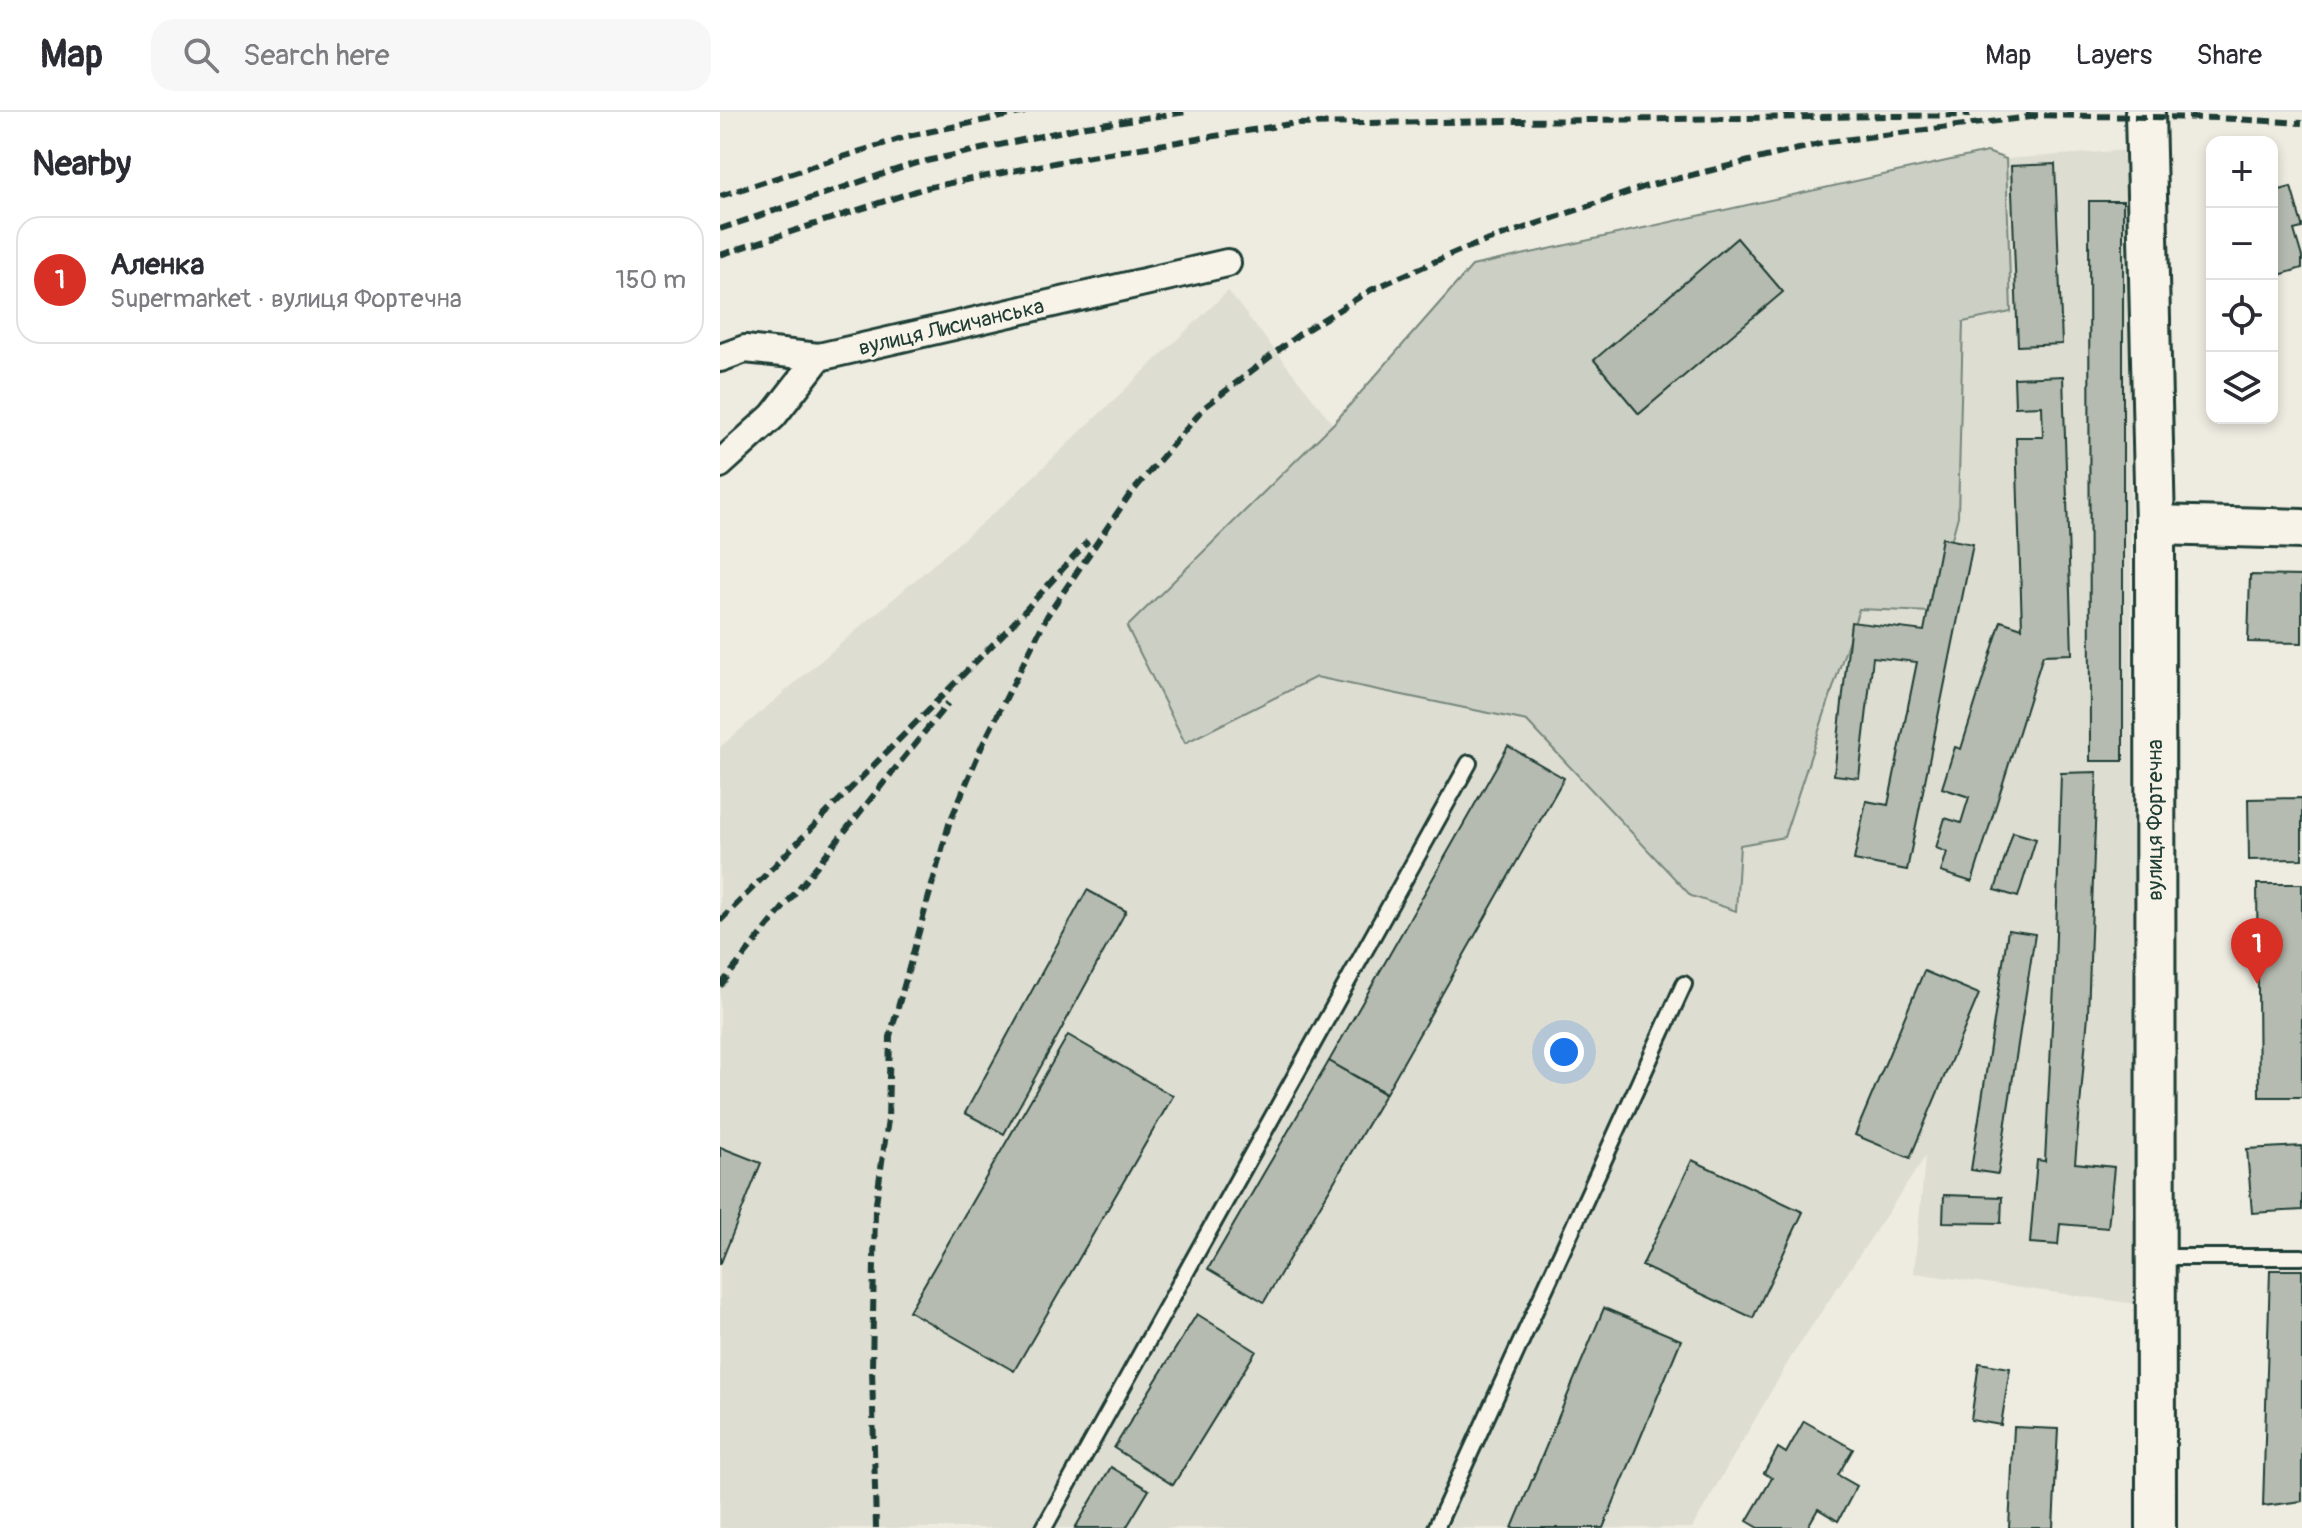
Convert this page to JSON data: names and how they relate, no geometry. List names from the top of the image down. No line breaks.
{"streets":{"street":["вулиця Лисичанська","вулиця Фортечна"]},"page":{"header":"Map","search":"Search here","nav":["Map","Layers","Share"],"heading":"Nearby","map_buttons":["+","−"],"list":[{"mark":"1","name":"Аленка","note":"Supermarket · вулиця Фортечна","value":"150 m"}],"pins":"1"}}
